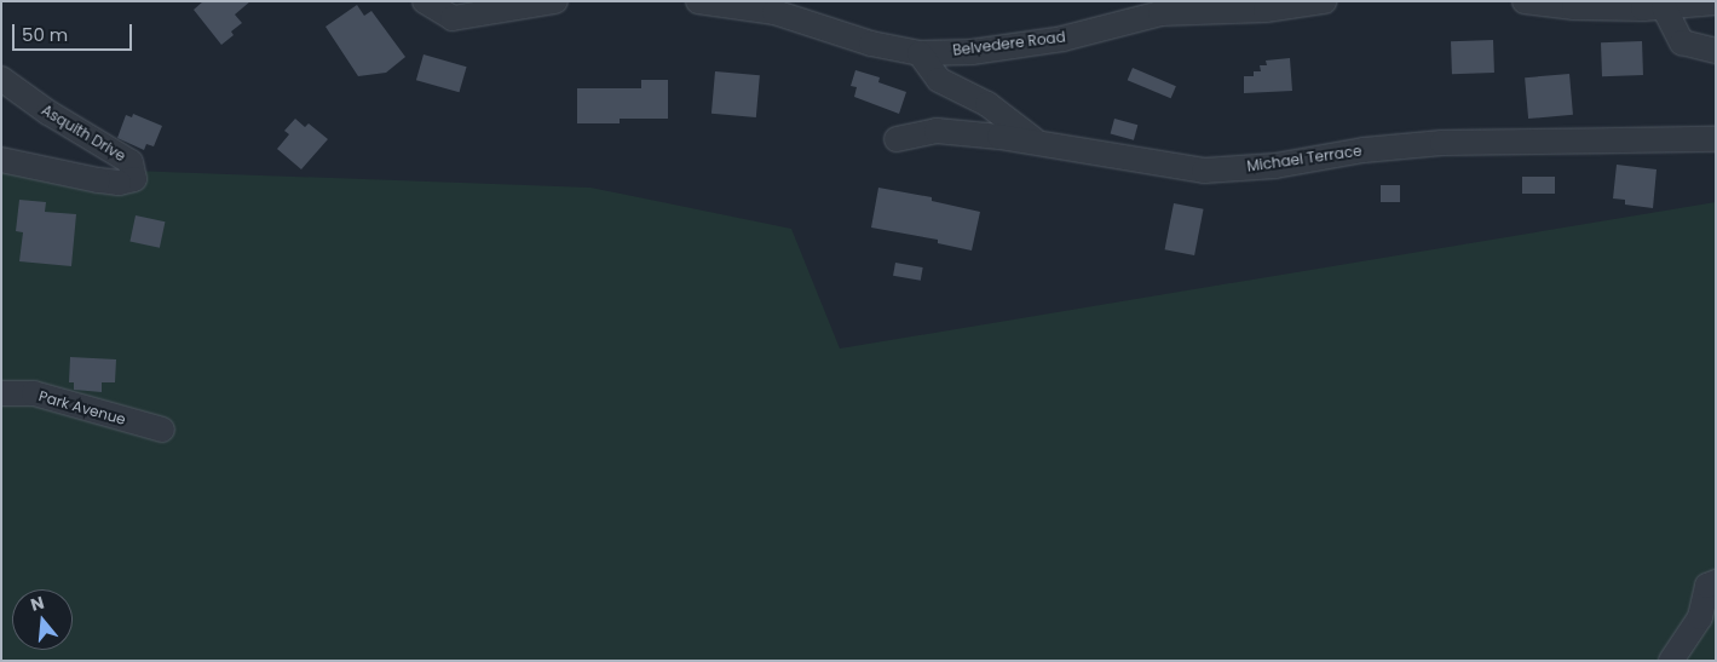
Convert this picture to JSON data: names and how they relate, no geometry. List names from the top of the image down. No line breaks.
{"streets":{"street":["Belvedere Road","Asquith Drive","Michael Terrace","Park Avenue"]},"scale_bar":"50 m","north":"top"}
